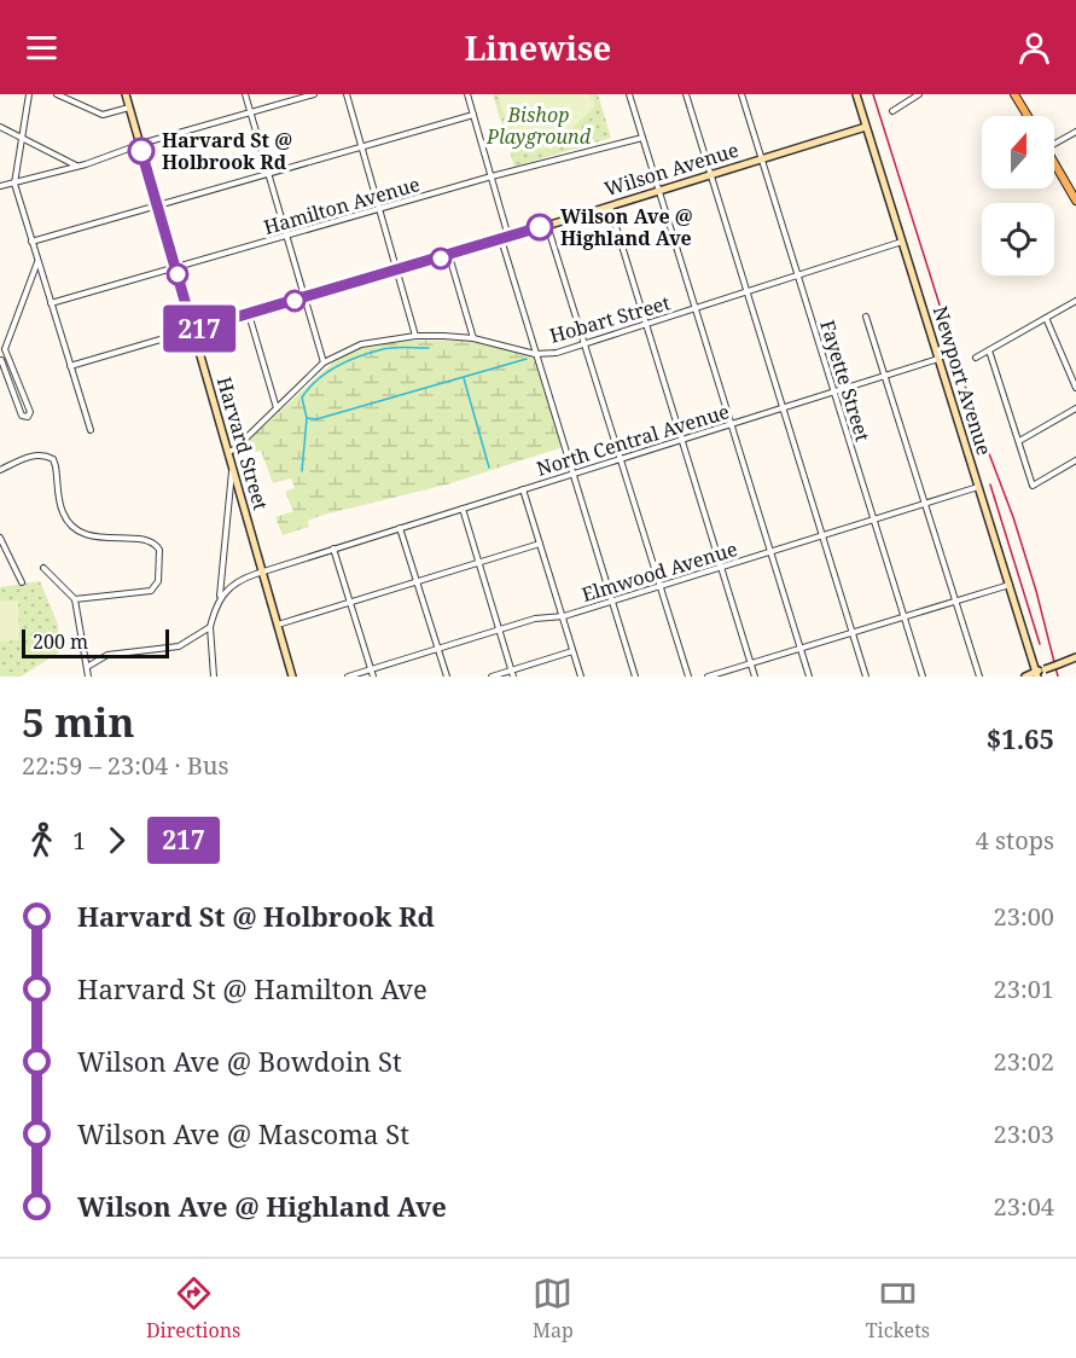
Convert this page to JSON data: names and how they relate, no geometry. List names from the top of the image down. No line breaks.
{"streets":{"street":["Wilson Avenue","Hamilton Avenue","Hobart Street","Fayette Street","Newport Avenue","North Central Avenue","Harvard Street","Elmwood Avenue"]},"crossings":[["Wilson Avenue","Fayette Street"],["Wilson Avenue","Newport Avenue"],["Wilson Avenue","Harvard Street"],["Hamilton Avenue","Harvard Street"],["Hobart Street","Fayette Street"],["Hobart Street","Newport Avenue"],["Hobart Street","Harvard Street"],["Fayette Street","North Central Avenue"],["Fayette Street","Elmwood Avenue"],["Newport Avenue","North Central Avenue"],["Newport Avenue","Elmwood Avenue"],["North Central Avenue","Elmwood Avenue"]],"parks":["Bishop Playground"],"places":["Harvard St @ Holbrook Rd","Wilson Ave @ Highland Ave"],"lines":["bus line 217"],"scale_bar":"200 m","north":"top","page":{"header":"Linewise","on_map":"217","scale":"200 m","heading":["5 min","22:59 – 23:04 · Bus","$1.65"],"legs":["1","217","4 stops"],"list":[{"name":"Harvard St @ Holbrook Rd","value":"23:00"},{"name":"Harvard St @ Hamilton Ave","value":"23:01"},{"name":"Wilson Ave @ Bowdoin St","value":"23:02"},{"name":"Wilson Ave @ Mascoma St","value":"23:03"},{"name":"Wilson Ave @ Highland Ave","value":"23:04"}],"tabs":["Directions","Map","Tickets"]}}
